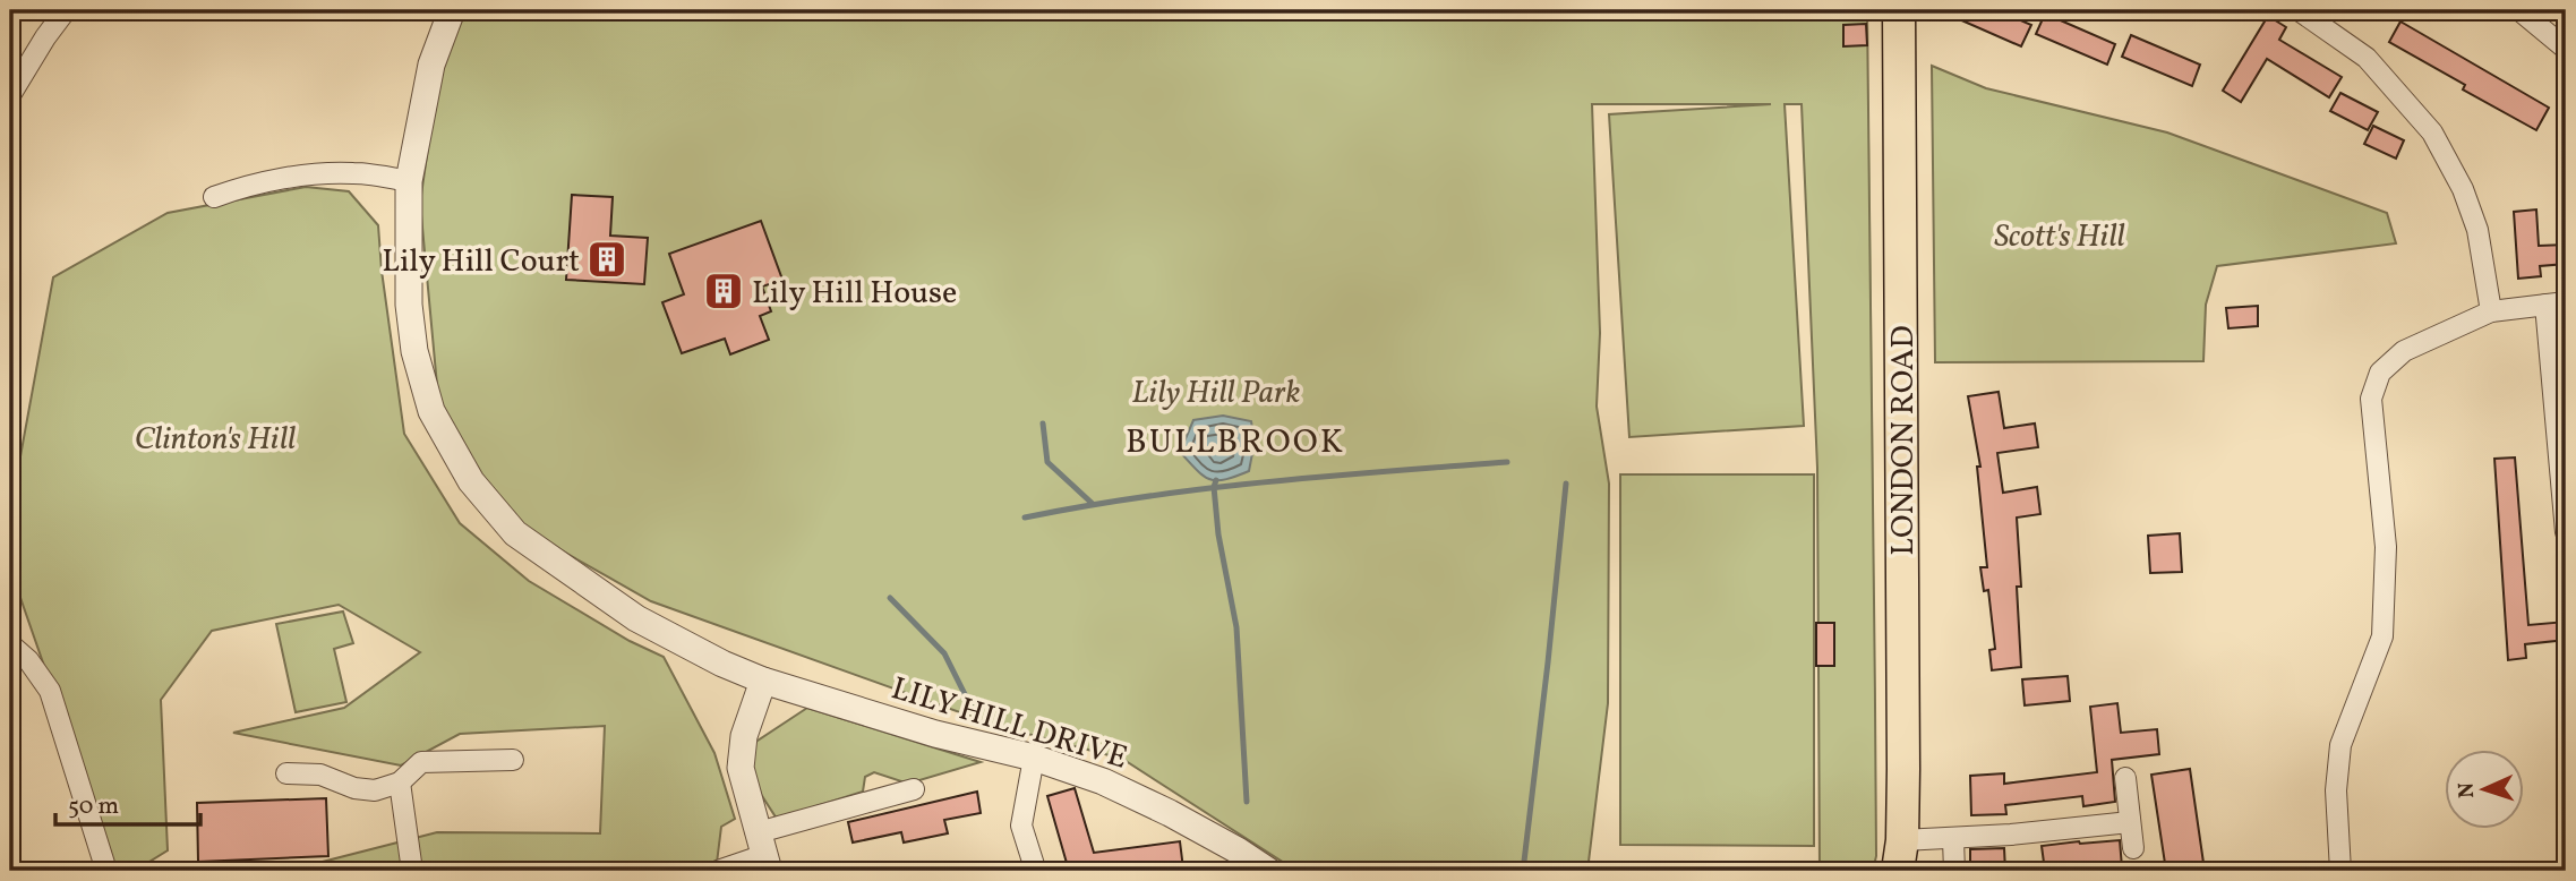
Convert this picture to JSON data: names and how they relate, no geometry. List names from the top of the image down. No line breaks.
{"streets":{"main road":["LONDON ROAD"],"street":["LILY HILL DRIVE"]},"districts":["BULLBROOK"],"parks":["Scott's Hill","Lily Hill Park","Clinton's Hill"],"places":{"building":["Lily Hill Court","Lily Hill House"]},"scale_bar":"50 m","north":"left"}
